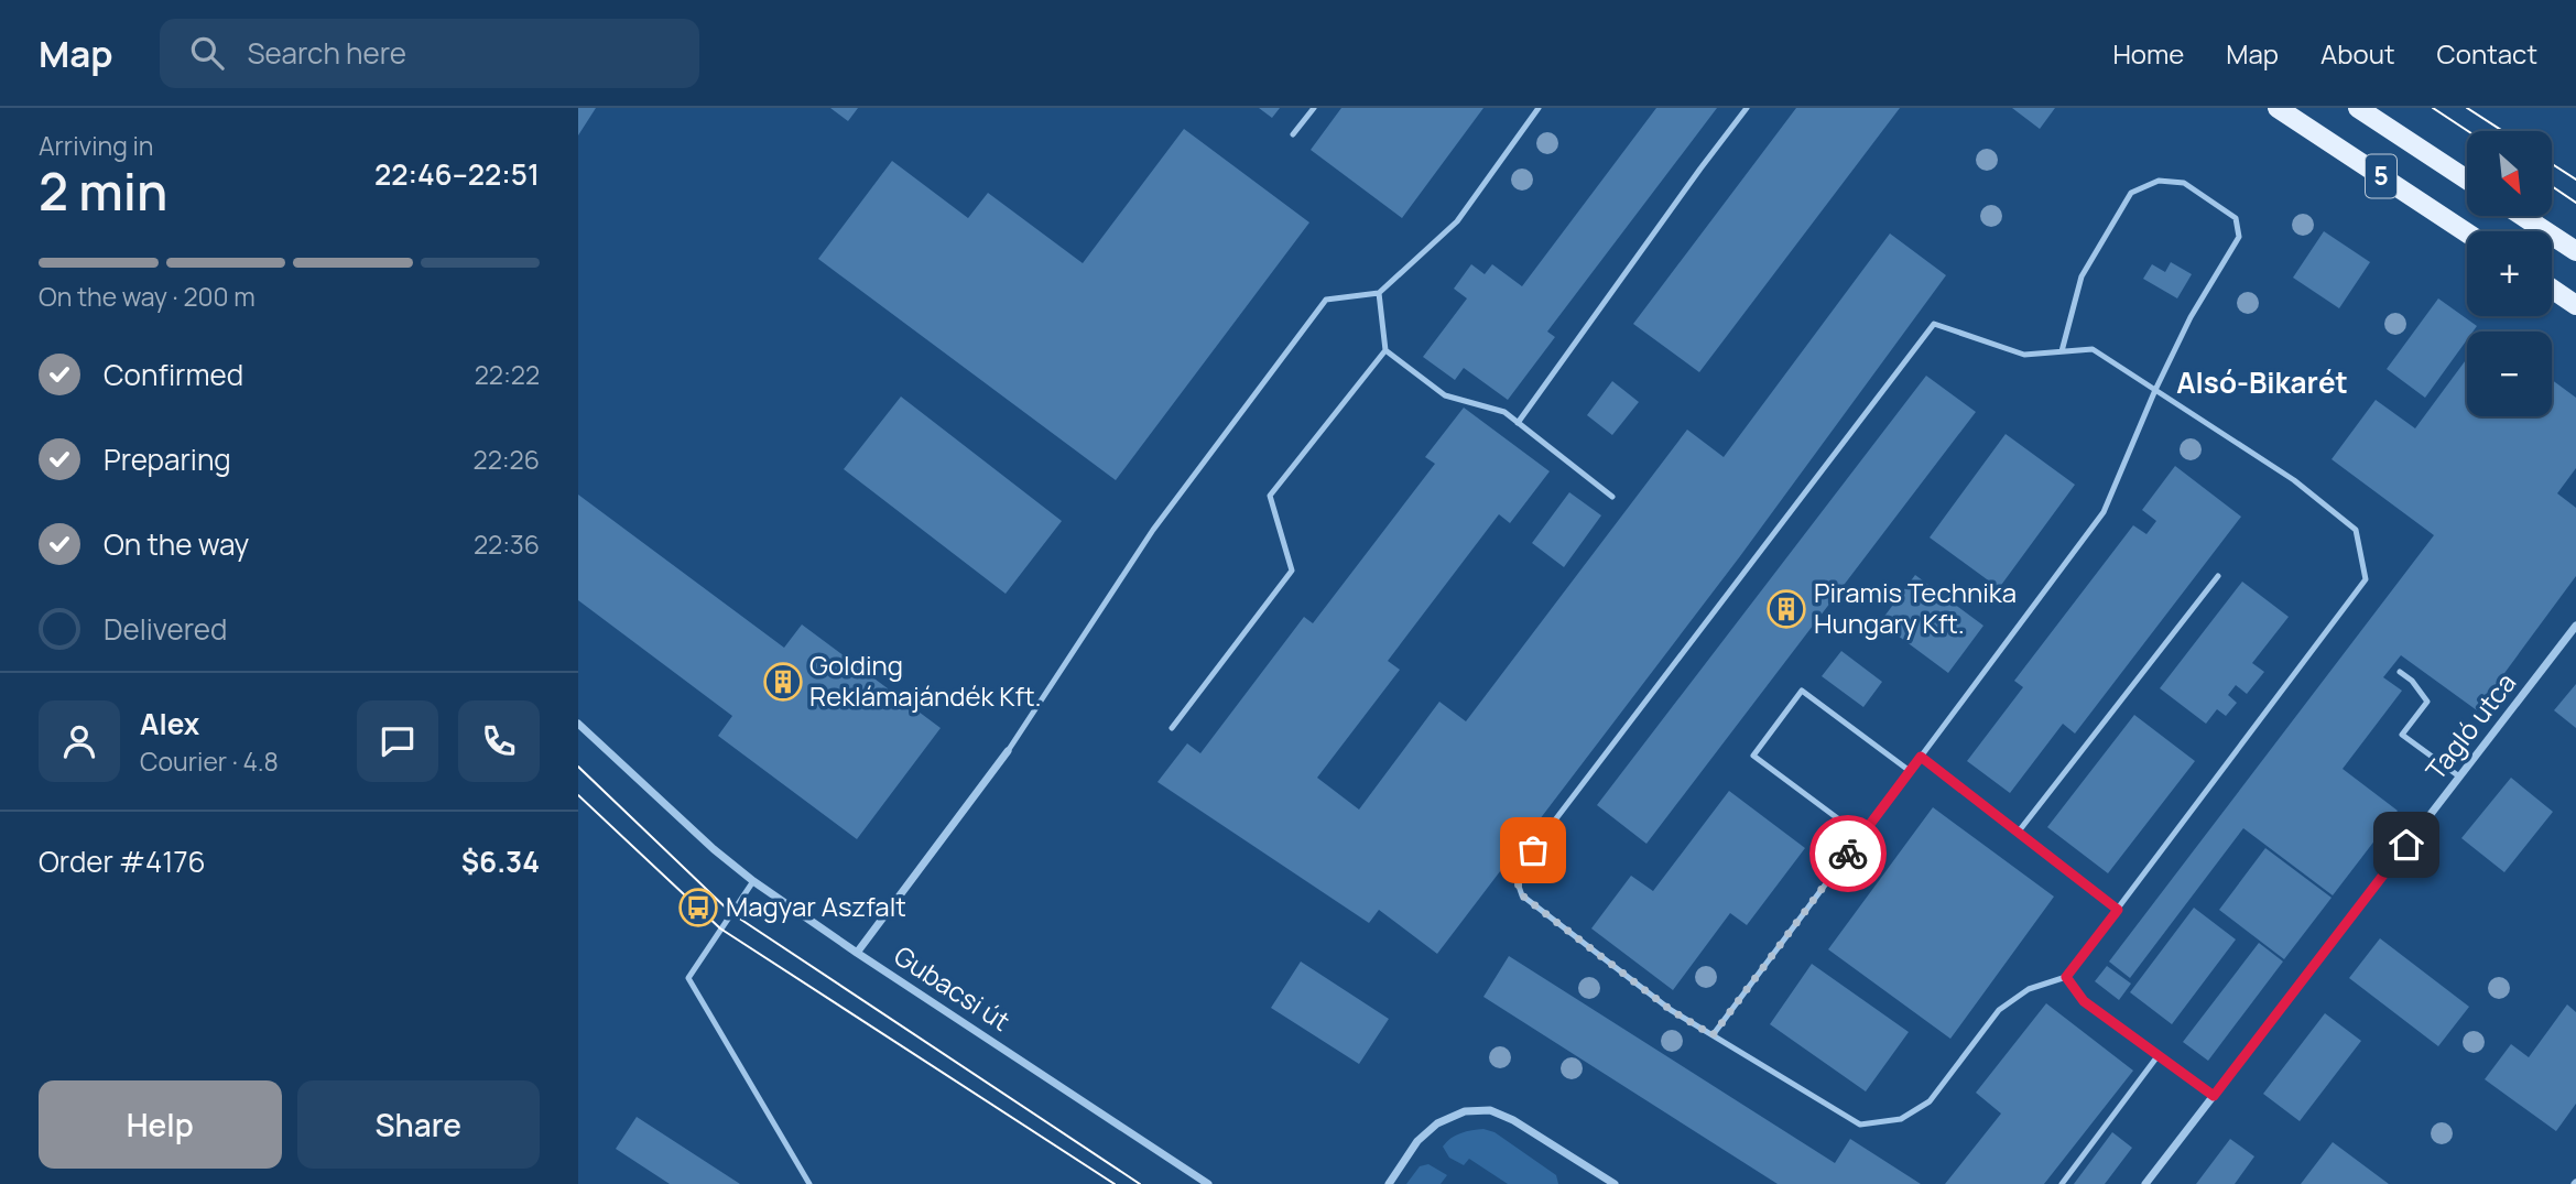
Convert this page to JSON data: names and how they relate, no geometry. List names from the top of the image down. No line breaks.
{"streets":{"main road":["5"],"street":["Tagló utca","Gubacsi út"]},"districts":["Alsó-Bikarét"],"places":{"building":["Piramis Technika Hungary Kft.","Golding Reklámajándék Kft."],"bus stop":["Magyar Aszfalt"]},"north":"bottom right","page":{"header":"Map","search":"Search here","nav":["Home","Map","About","Contact"],"heading":["2 min","Arriving in","22:46–22:51"],"panel":["Alex","Courier · 4.8","Order #4176","$6.34"],"map_buttons":["+","−"],"bar":"On the way · 200 m","list":[["Confirmed","22:22"],["Preparing","22:26"],["On the way","22:36"],"Delivered"],"buttons":["Help","Share"]}}
